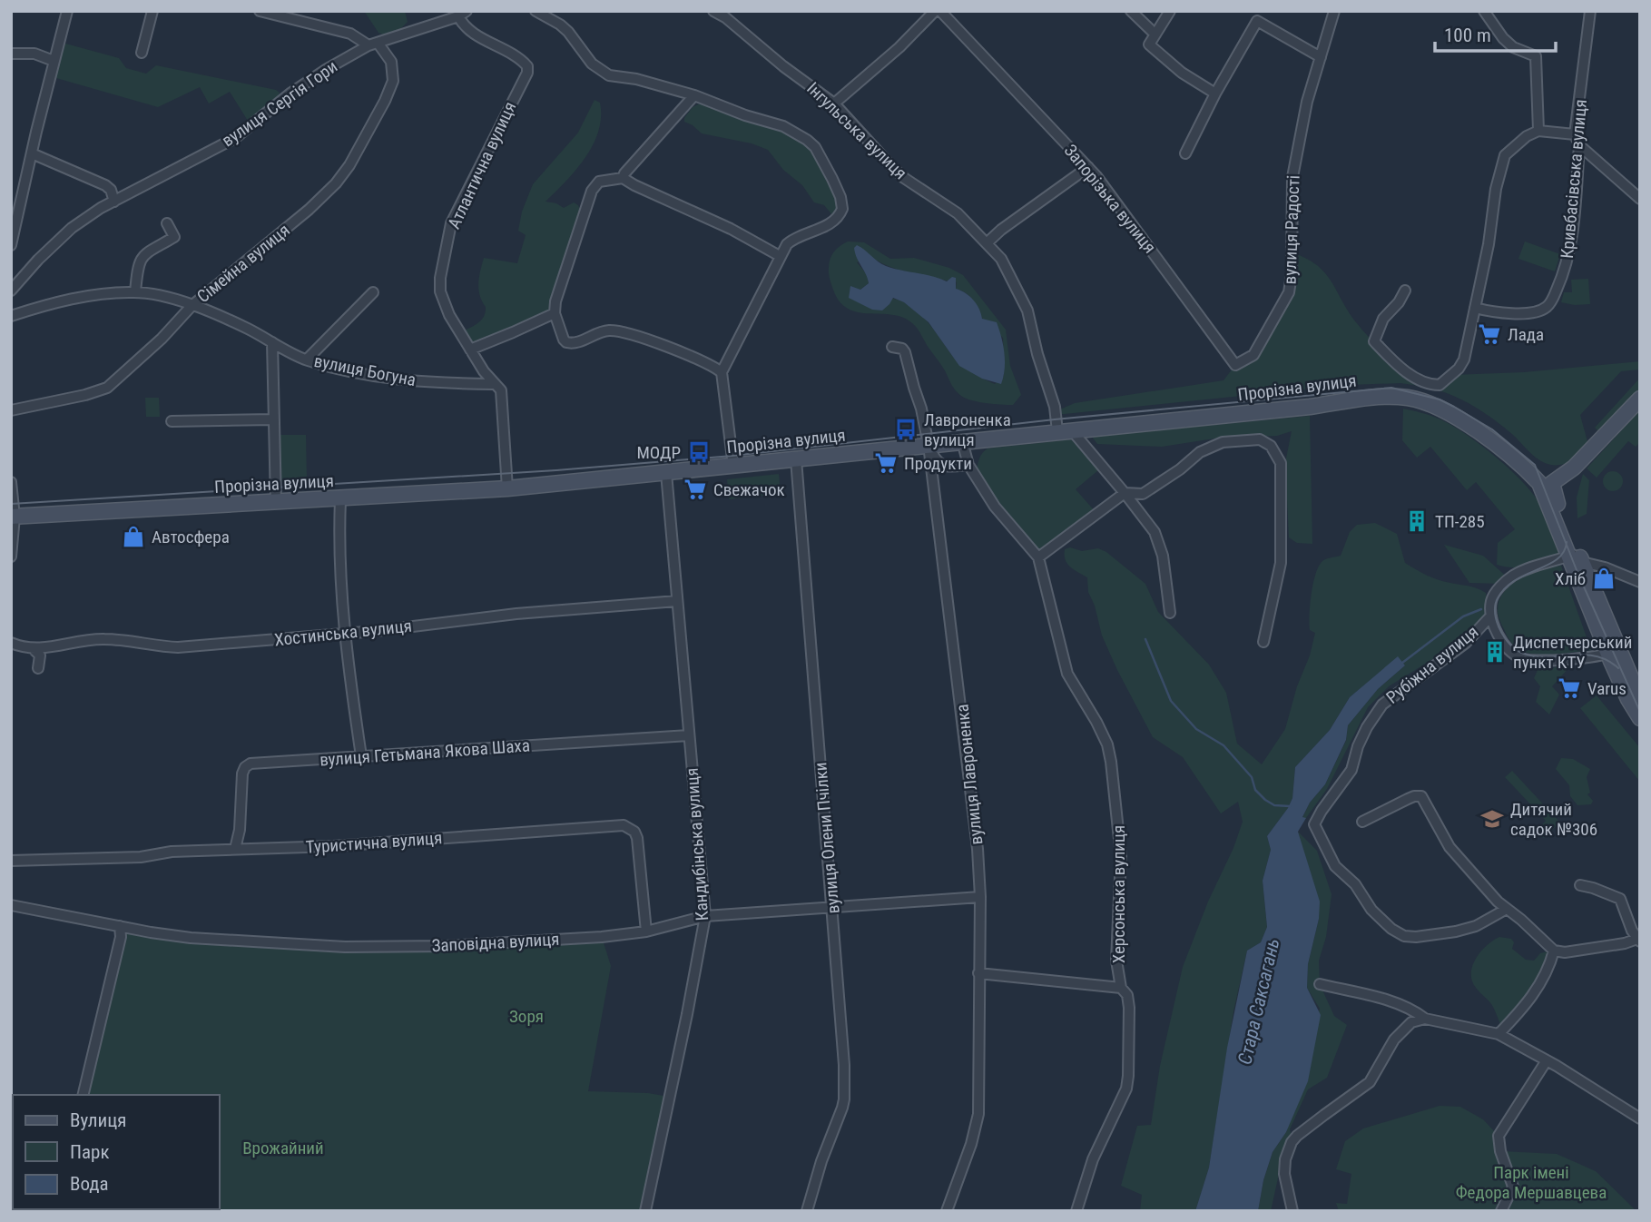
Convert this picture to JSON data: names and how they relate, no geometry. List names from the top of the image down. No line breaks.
{"streets":{"main road":["Прорізна вулиця"],"street":["вулиця Сергія Гори","Інгульська вулиця","Атлантична вулиця","Кривбасівська вулиця","Запорізька вулиця","вулиця Радості","Сімейна вулиця","вулиця Богуна","Хостинська вулиця","Рубіжна вулиця","вулиця Гетьмана Якова Шаха","вулиця Лавроненка","вулиця Олени Пчілки","Туристична вулиця","Кандибінська вулиця","Херсонська вулиця","Заповідна вулиця"]},"crossings":[["вулиця Сергія Гори","Сімейна вулиця"],["Інгульська вулиця","Прорізна вулиця"],["Атлантична вулиця","вулиця Богуна"],["Атлантична вулиця","Прорізна вулиця"],["Запорізька вулиця","вулиця Радості"],["Сімейна вулиця","вулиця Богуна"],["Прорізна вулиця","вулиця Лавроненка"],["Прорізна вулиця","вулиця Олени Пчілки"],["Прорізна вулиця","Кандибінська вулиця"],["Прорізна вулиця","Херсонська вулиця"],["Хостинська вулиця","Кандибінська вулиця"],["вулиця Гетьмана Якова Шаха","Туристична вулиця"],["вулиця Гетьмана Якова Шаха","Кандибінська вулиця"],["вулиця Лавроненка","Заповідна вулиця"],["вулиця Олени Пчілки","Заповідна вулиця"],["Туристична вулиця","Заповідна вулиця"],["Кандибінська вулиця","Заповідна вулиця"]],"water":["Стара Саксагань"],"parks":["Зоря","Врожайний","Парк імені Федора Мершавцева"],"places":{"supermarket":["Лада","Продукти","Свежачок","Varus"],"bus stop":["Лавроненка вулиця","МОДР"],"building":["ТП-285","Диспетчерський пункт КТУ"],"shop":["Автосфера","Хліб"],"school or university":["Дитячий садок №306"]},"legend":["Вулиця","Парк","Вода"],"scale_bar":"100 m"}
